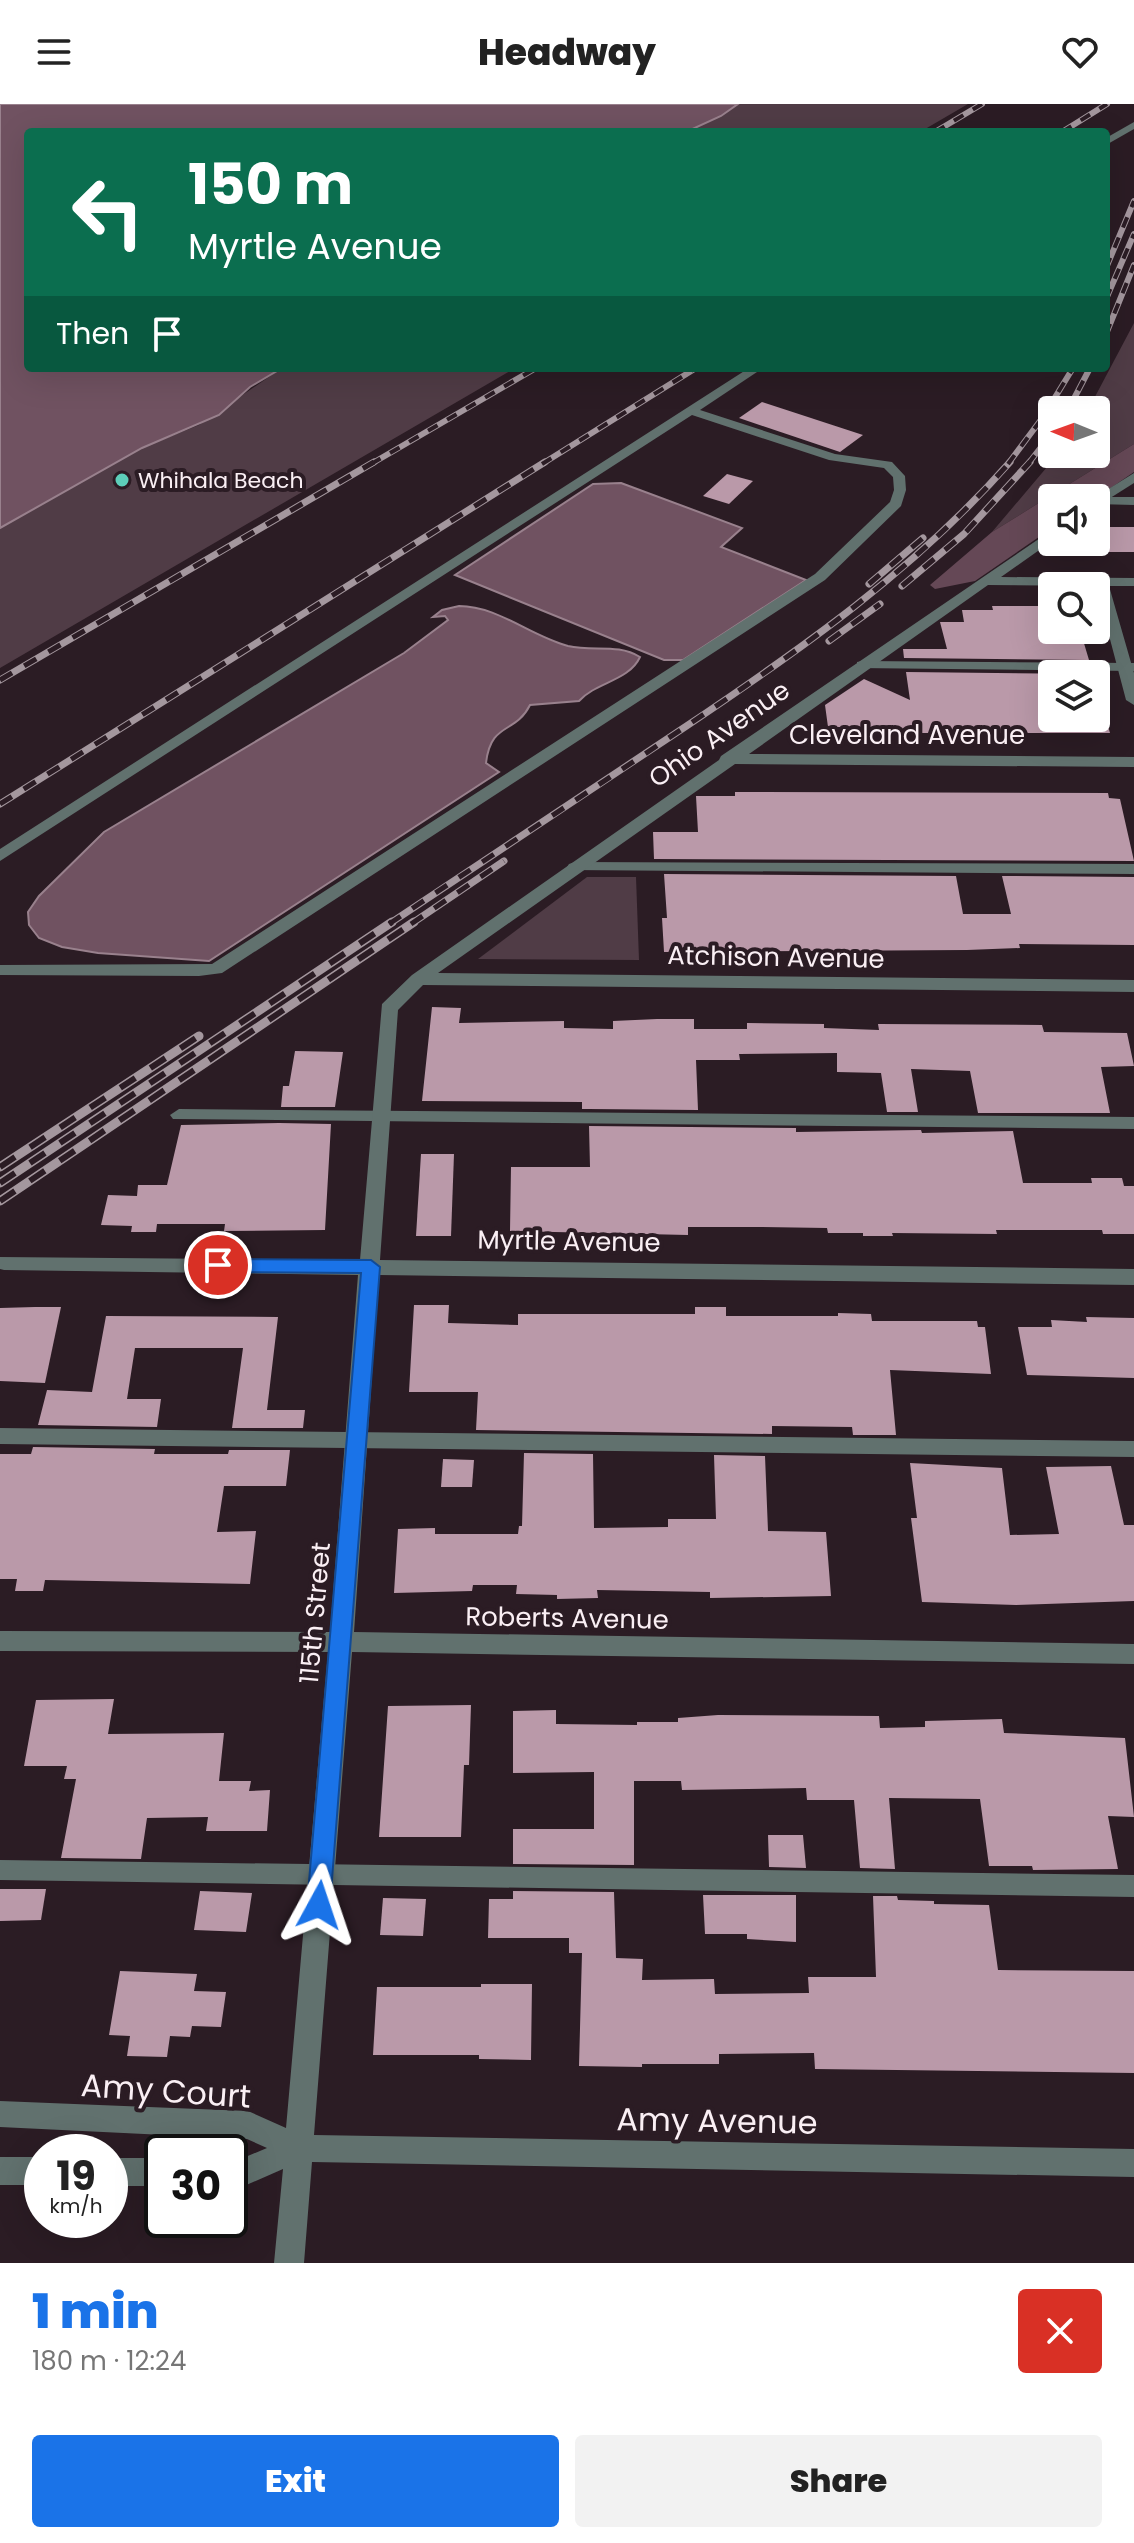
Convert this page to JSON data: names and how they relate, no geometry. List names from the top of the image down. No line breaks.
{"streets":{"street":["Ohio Avenue","Cleveland Avenue","Atchison Avenue","Myrtle Avenue","115th Street","Roberts Avenue","Amy Court","Amy Avenue"]},"crossings":[["Ohio Avenue","Cleveland Avenue"],["Ohio Avenue","Atchison Avenue"],["Ohio Avenue","115th Street"],["Atchison Avenue","115th Street"],["Myrtle Avenue","115th Street"],["115th Street","Roberts Avenue"],["115th Street","Amy Court"],["115th Street","Amy Avenue"],["Amy Court","Amy Avenue"]],"places":["Whihala Beach"],"north":"left","page":{"header":"Headway","turn":["150 m","Myrtle Avenue"],"then":"Then","speed":"19 km/h","limit":"30","heading":["1 min","180 m · 12:24"],"buttons":["Exit","Share"]}}
